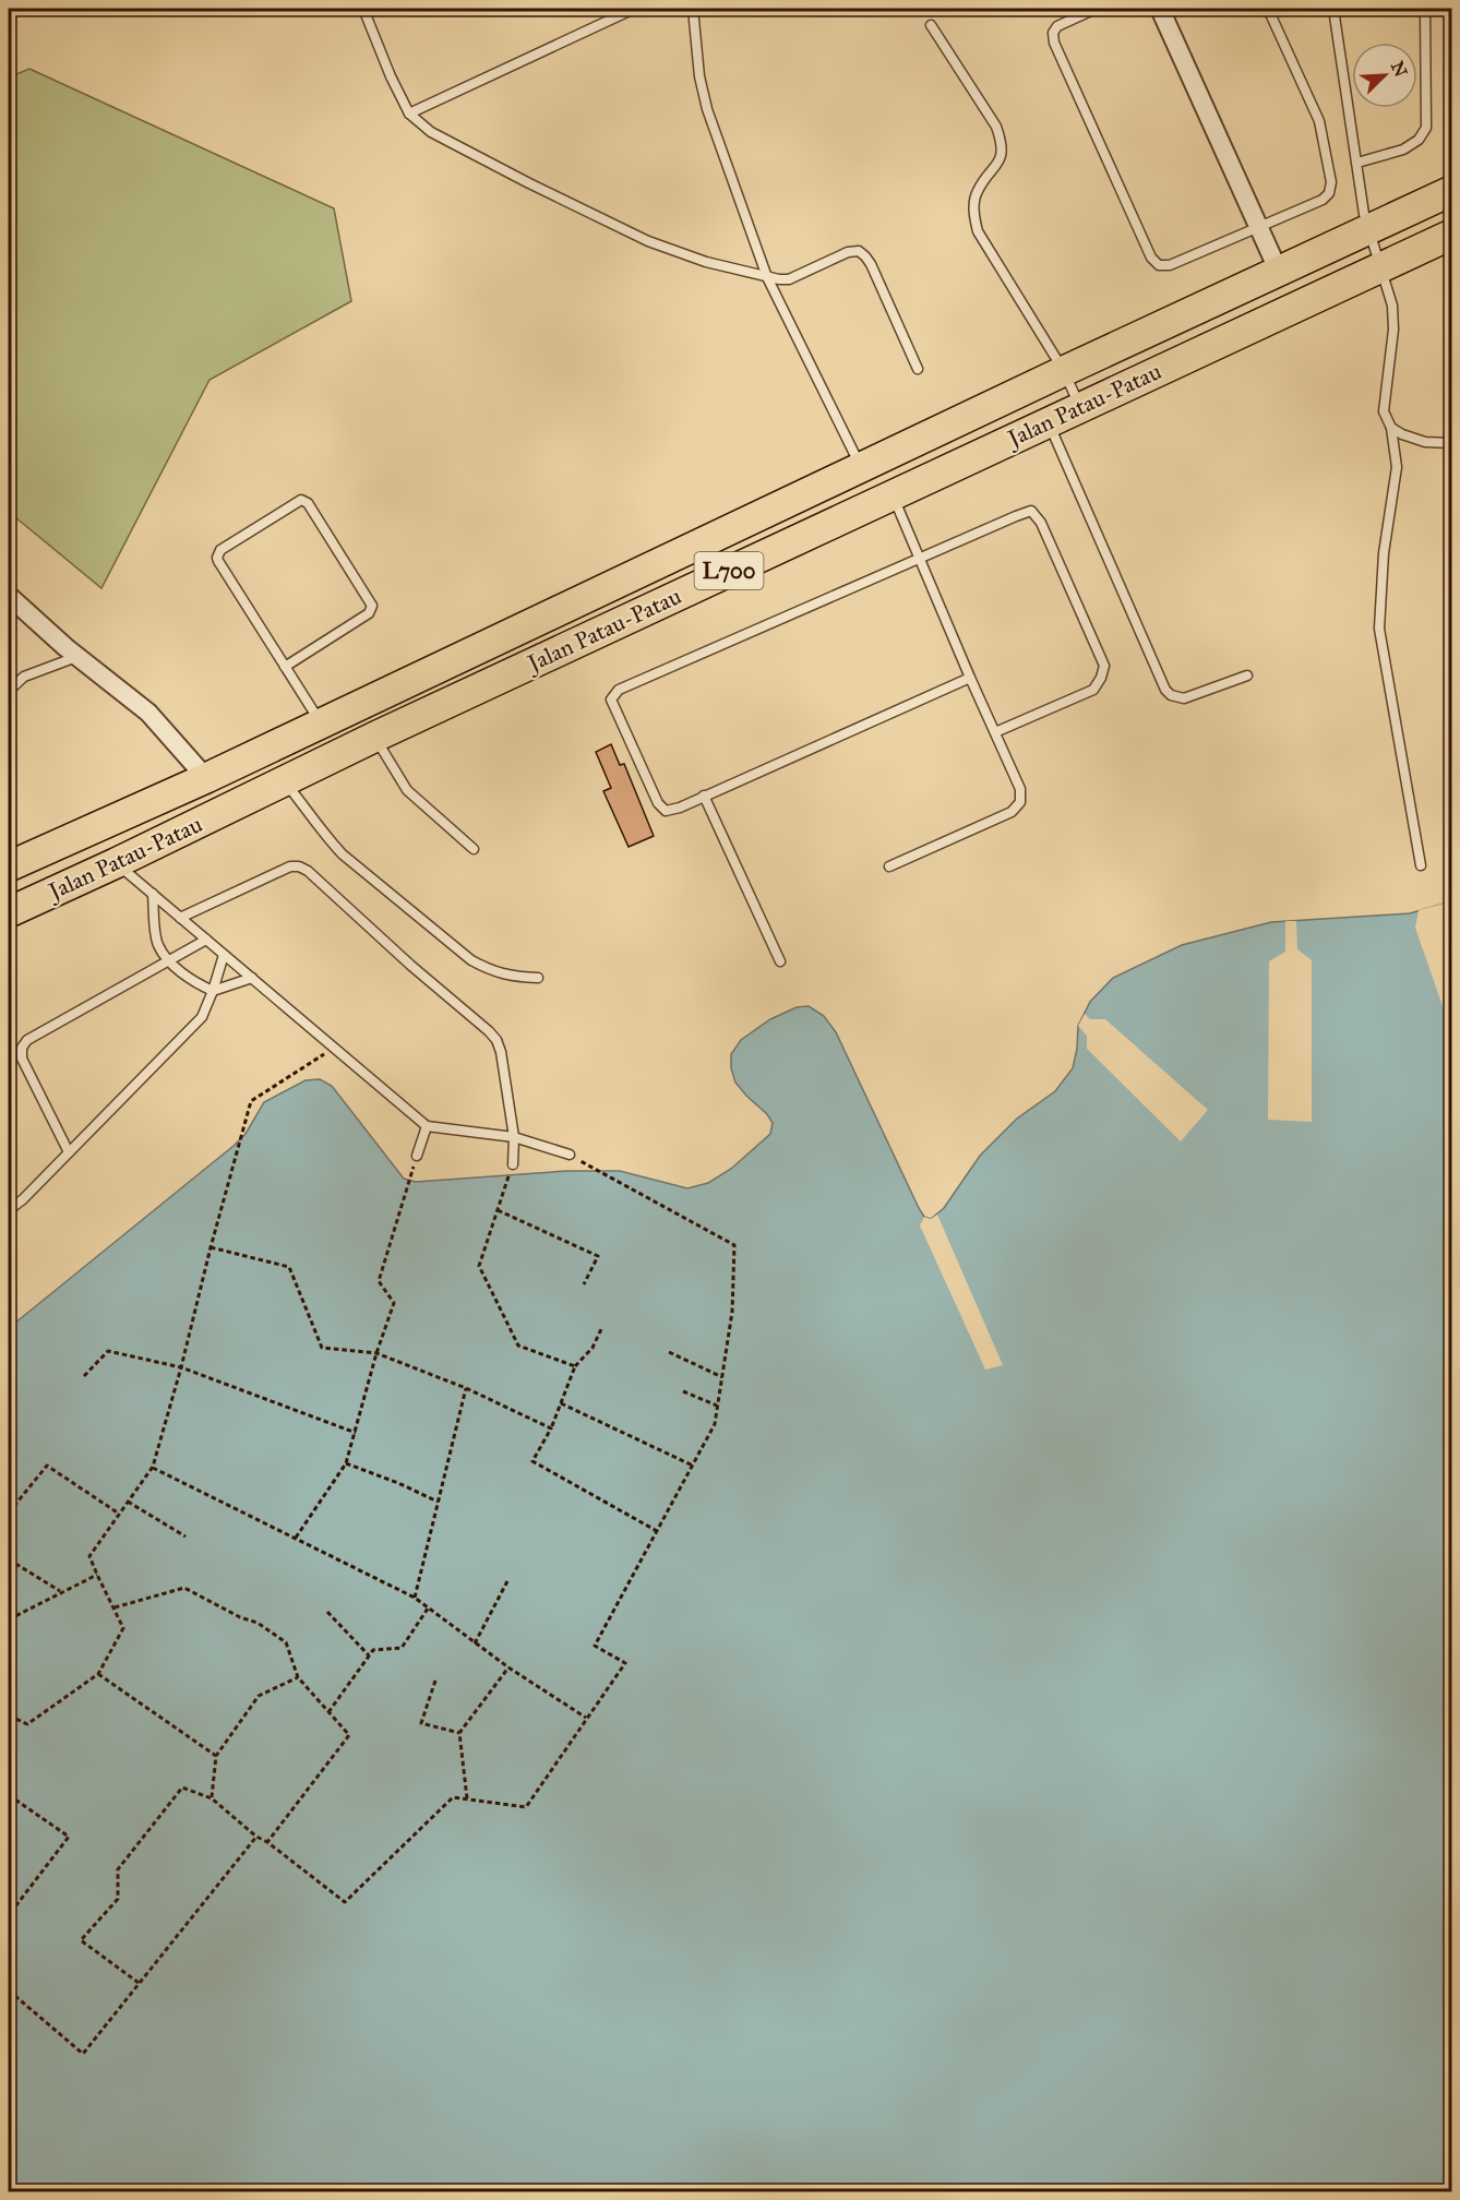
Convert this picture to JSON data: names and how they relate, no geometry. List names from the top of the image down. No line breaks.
{"streets":{"main road":["Jalan Patau-Patau","L700"]},"north":"top right"}
